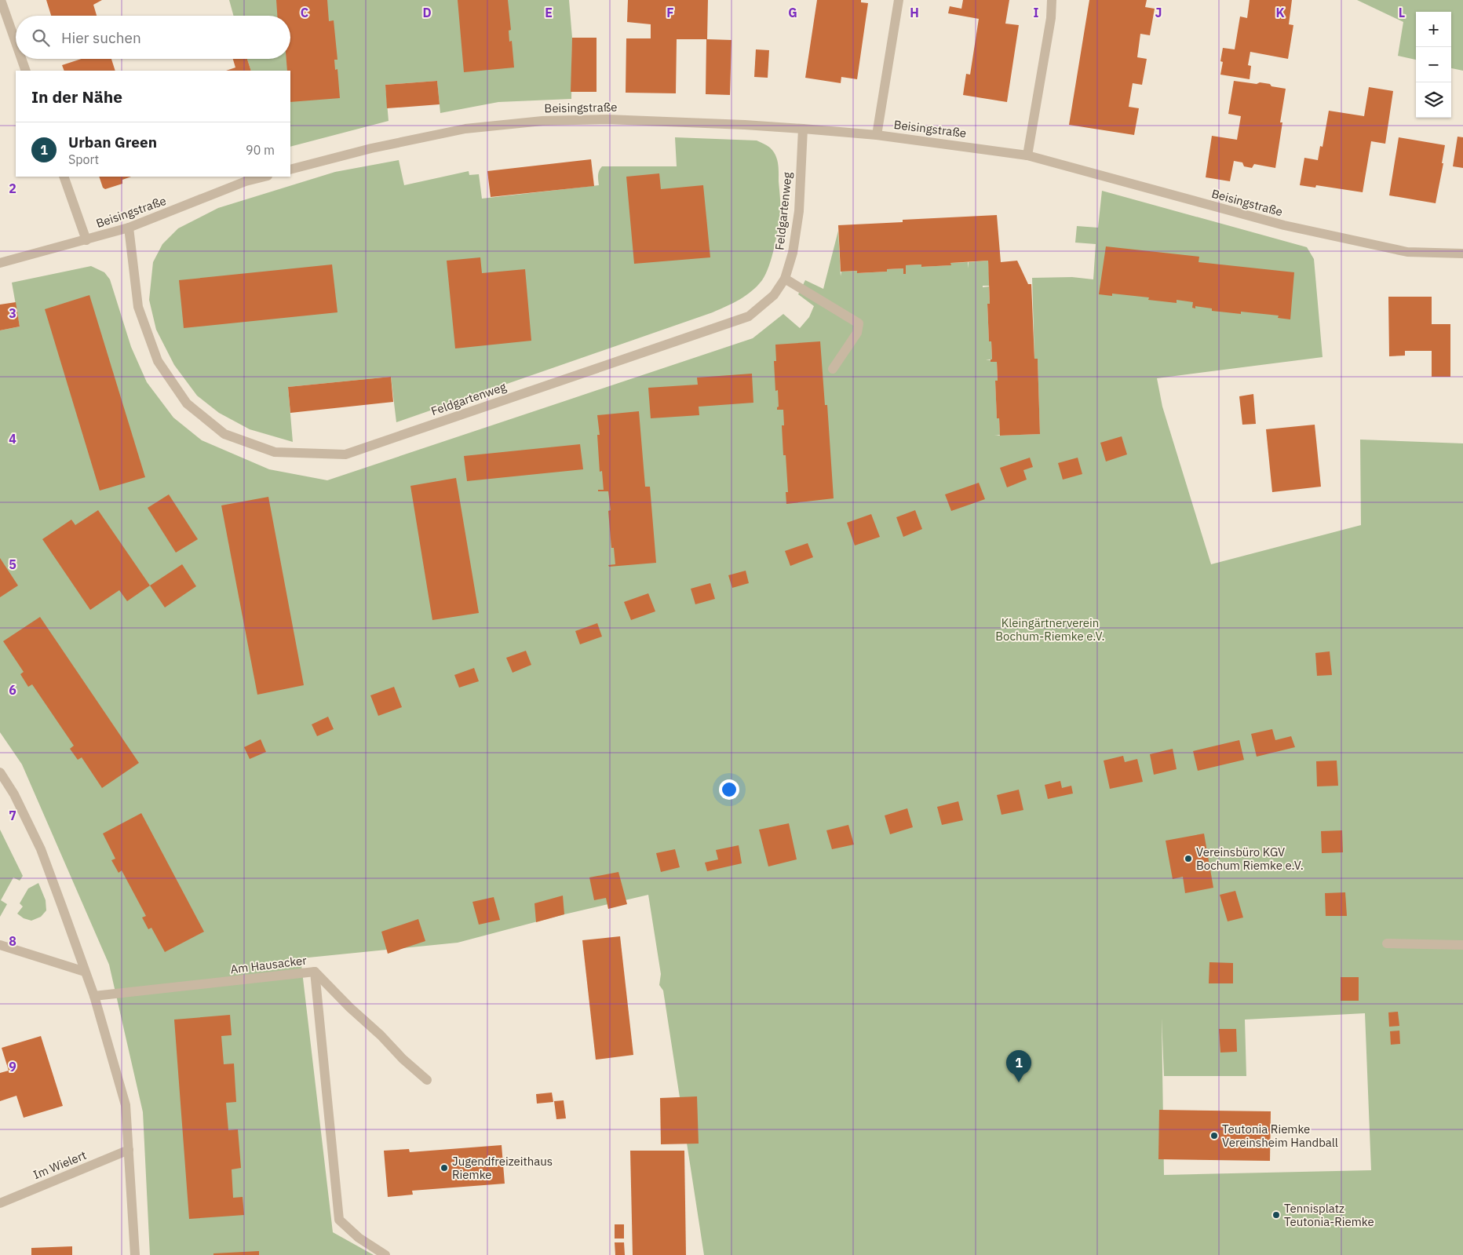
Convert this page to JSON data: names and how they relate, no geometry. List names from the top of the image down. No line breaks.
{"streets":{"street":["Beisingstraße","Feldgartenweg","Am Hausacker","Im Wielert"]},"crossings":[["Beisingstraße","Feldgartenweg"]],"parks":["Kleingärtnerverein Bochum-Riemke e.V."],"places":["Vereinsbüro KGV Bochum Riemke e.V.","Teutonia Riemke Vereinsheim Handball","Jugendfreizeithaus Riemke","Tennisplatz Teutonia-Riemke"],"page":{"map_buttons":["+","−"],"search":"Hier suchen","heading":"In der Nähe","list":[{"mark":"1","name":"Urban Green","note":"Sport","value":"90 m"}],"pins":"1"},"grid":{"columns":["C","D","E","F","G","H","I","J","K","L"],"rows":["2","3","4","5","6","7","8","9"]}}
